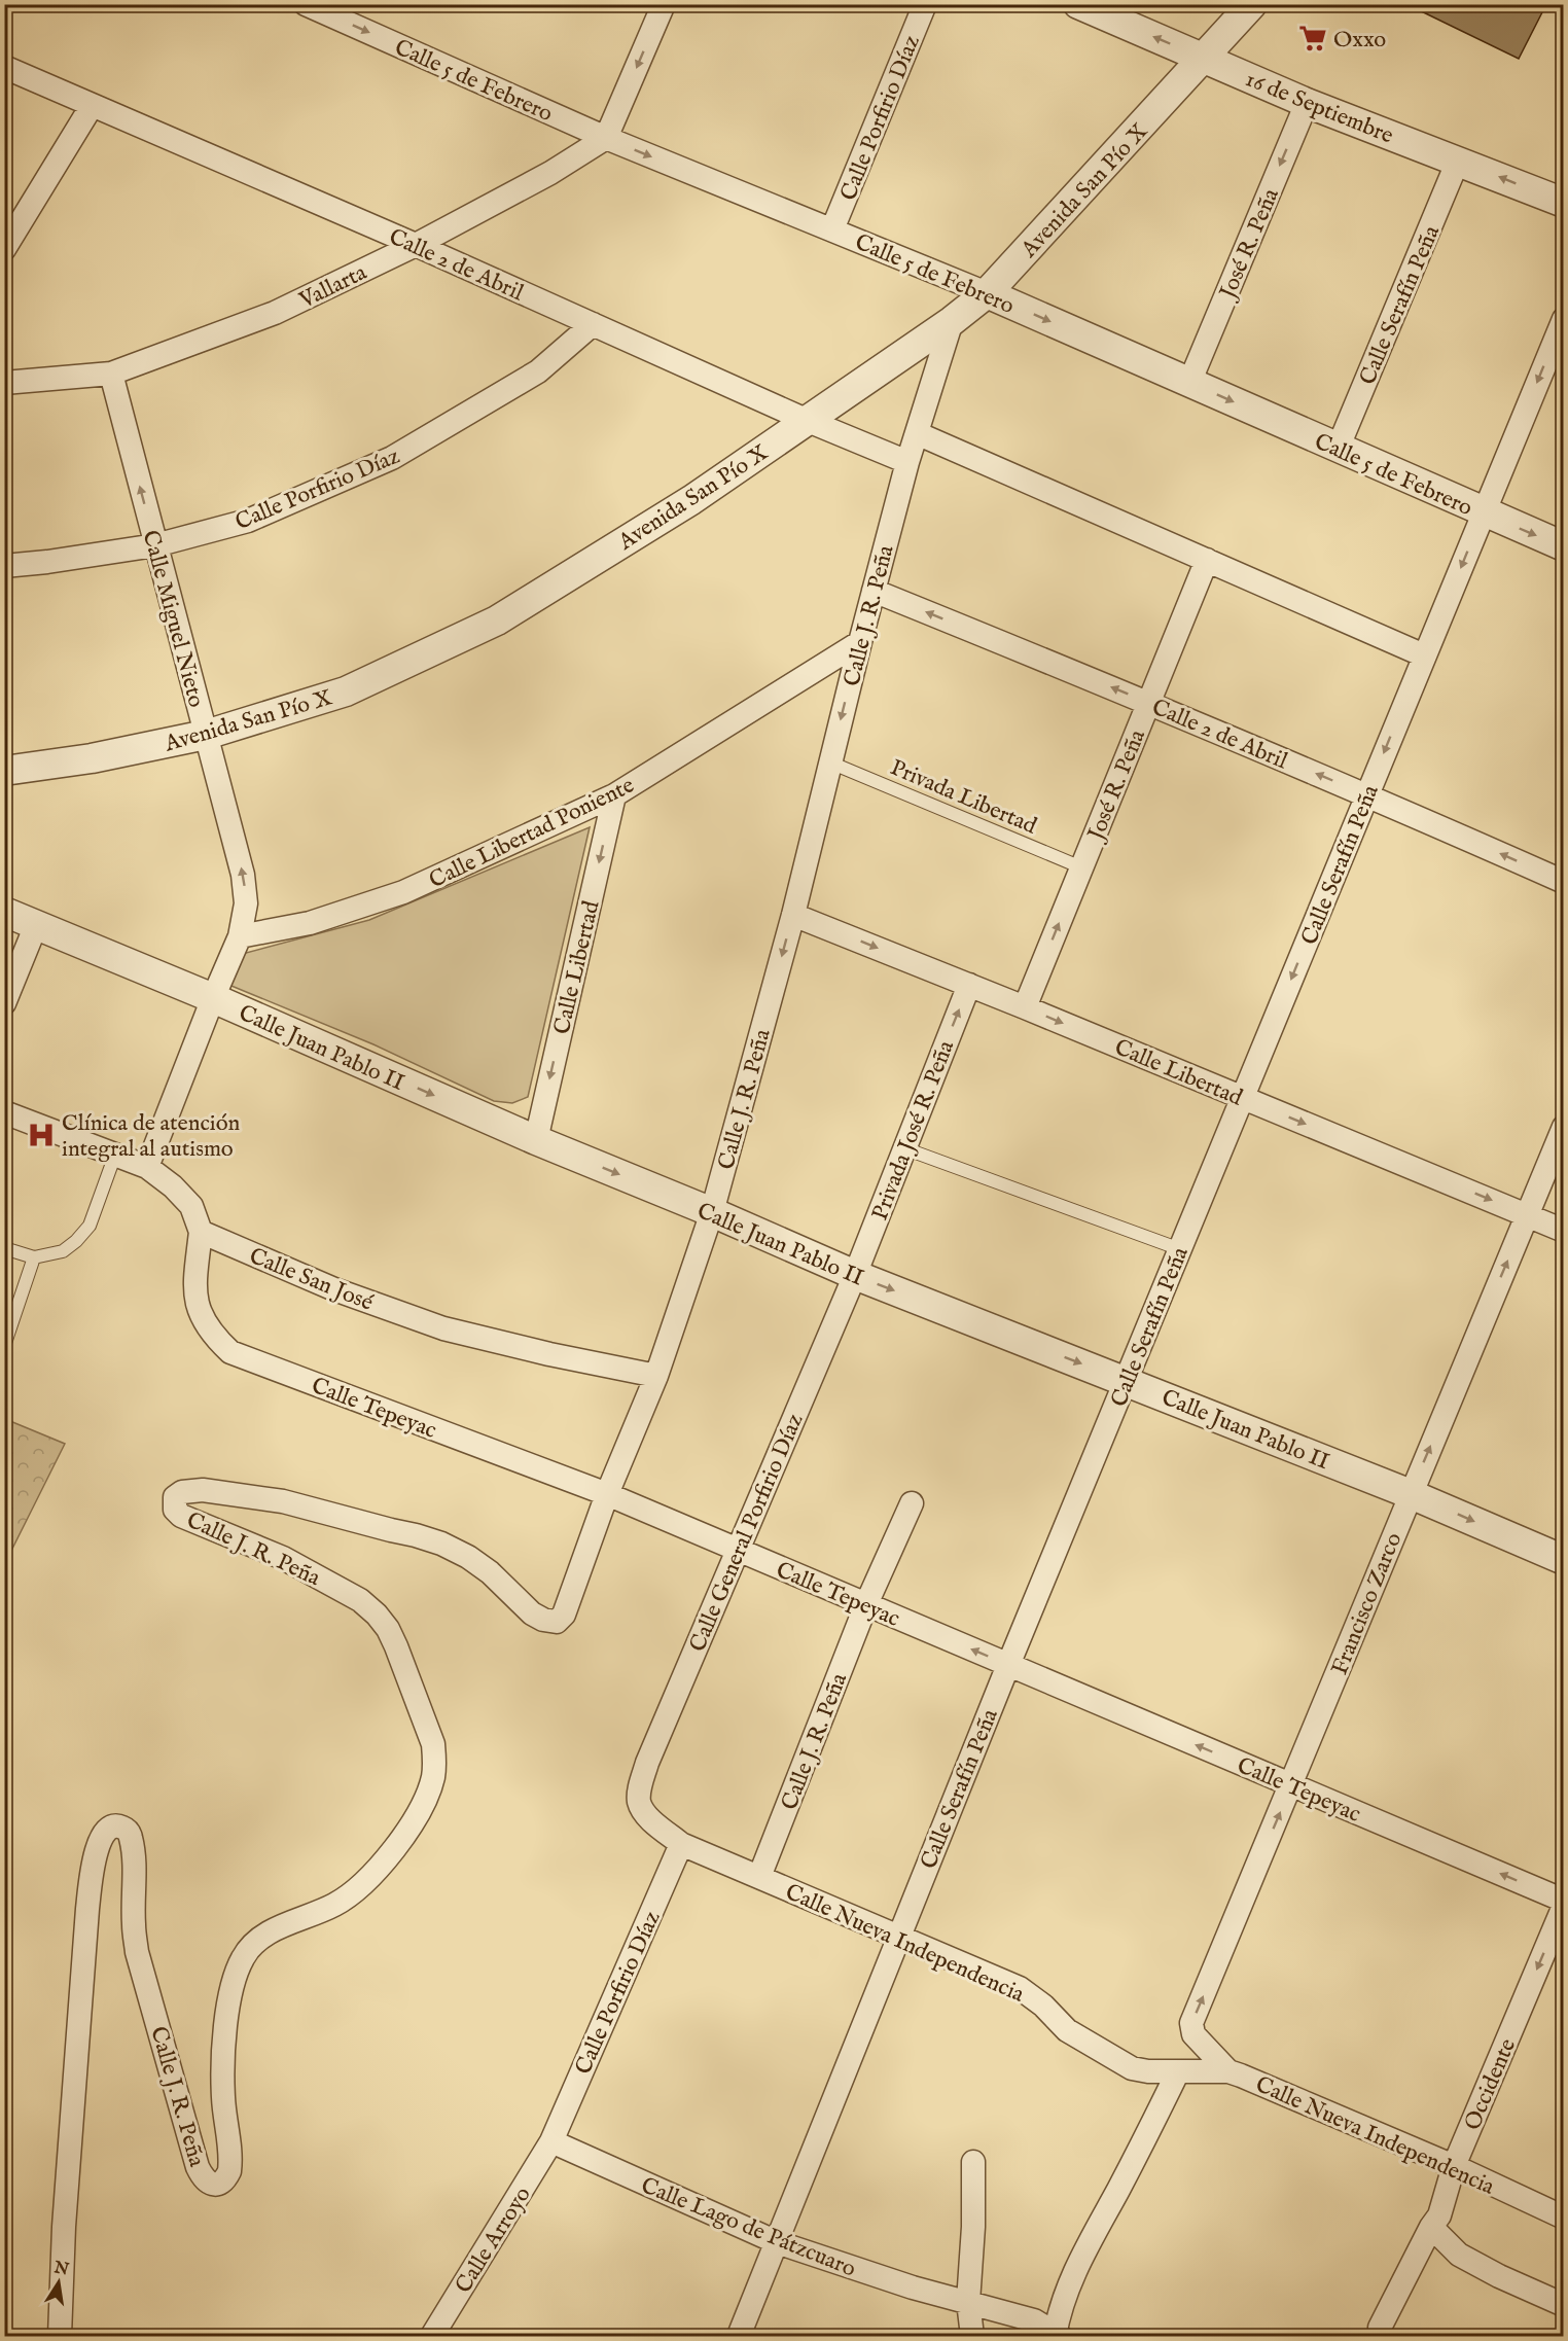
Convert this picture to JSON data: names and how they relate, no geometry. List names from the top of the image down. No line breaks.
{"streets":{"street":["Calle 5 de Febrero","16 de Septiembre","Calle Porfirio Díaz","Avenida San Pío X","José R. Peña","Calle 2 de Abril","Vallarta","Calle Serafín Peña","Calle J. R. Peña","Calle Miguel Nieto","Calle Libertad Poniente","Calle Libertad","Calle Juan Pablo II","Privada José R. Peña","Calle San José","Calle Tepeyac","Calle General Porfirio Díaz","Francisco Zarco","Calle Nueva Independencia","Occidente","Calle Lago de Pátzcuaro","Calle Arroyo"],"lane":["Privada Libertad"]},"crossings":[["Calle 5 de Febrero","Calle Porfirio Díaz"],["Calle 5 de Febrero","Avenida San Pío X"],["Calle 5 de Febrero","José R. Peña"],["Calle 5 de Febrero","Vallarta"],["Calle 5 de Febrero","Calle Serafín Peña"],["16 de Septiembre","Avenida San Pío X"],["16 de Septiembre","José R. Peña"],["16 de Septiembre","Calle Serafín Peña"],["Calle Porfirio Díaz","Calle 2 de Abril"],["Calle Porfirio Díaz","Calle Miguel Nieto"],["Calle Porfirio Díaz","Calle Nueva Independencia"],["Calle Porfirio Díaz","Calle Lago de Pátzcuaro"],["Calle Porfirio Díaz","Calle Arroyo"],["Avenida San Pío X","Calle 2 de Abril"],["Avenida San Pío X","Calle J. R. Peña"],["Avenida San Pío X","Calle Miguel Nieto"],["José R. Peña","Calle 2 de Abril"],["José R. Peña","Privada Libertad"],["José R. Peña","Calle Libertad"],["Calle 2 de Abril","Vallarta"],["Calle 2 de Abril","Calle Serafín Peña"],["Calle 2 de Abril","Calle J. R. Peña"],["Vallarta","Calle Miguel Nieto"],["Calle Serafín Peña","Calle Libertad"],["Calle Serafín Peña","Calle Juan Pablo II"],["Calle Serafín Peña","Calle Tepeyac"],["Calle Serafín Peña","Calle Nueva Independencia"],["Calle Serafín Peña","Calle Lago de Pátzcuaro"],["Calle J. R. Peña","Privada Libertad"],["Calle J. R. Peña","Calle Libertad Poniente"],["Calle J. R. Peña","Calle Libertad"],["Calle J. R. Peña","Calle Juan Pablo II"],["Calle J. R. Peña","Calle San José"],["Calle J. R. Peña","Calle Tepeyac"],["Calle J. R. Peña","Calle Nueva Independencia"],["Calle Miguel Nieto","Calle Libertad Poniente"],["Calle Libertad Poniente","Calle Libertad"],["Calle Libertad","Calle Juan Pablo II"],["Calle Libertad","Privada José R. Peña"],["Calle Libertad","Francisco Zarco"],["Calle Juan Pablo II","Privada José R. Peña"],["Calle Juan Pablo II","Calle General Porfirio Díaz"],["Calle Juan Pablo II","Francisco Zarco"],["Privada José R. Peña","Calle General Porfirio Díaz"],["Calle San José","Calle Tepeyac"],["Calle Tepeyac","Calle General Porfirio Díaz"],["Calle Tepeyac","Francisco Zarco"],["Calle General Porfirio Díaz","Calle Nueva Independencia"],["Francisco Zarco","Calle Nueva Independencia"],["Calle Nueva Independencia","Occidente"],["Calle Lago de Pátzcuaro","Calle Arroyo"]],"one_way":["16 de Septiembre","Calle Miguel Nieto","Calle Juan Pablo II","Privada José R. Peña","Calle Tepeyac","Francisco Zarco","Occidente"],"places":{"supermarket":["Oxxo"],"hospital":["Clínica de atención integral al autismo"]},"north":"top"}
